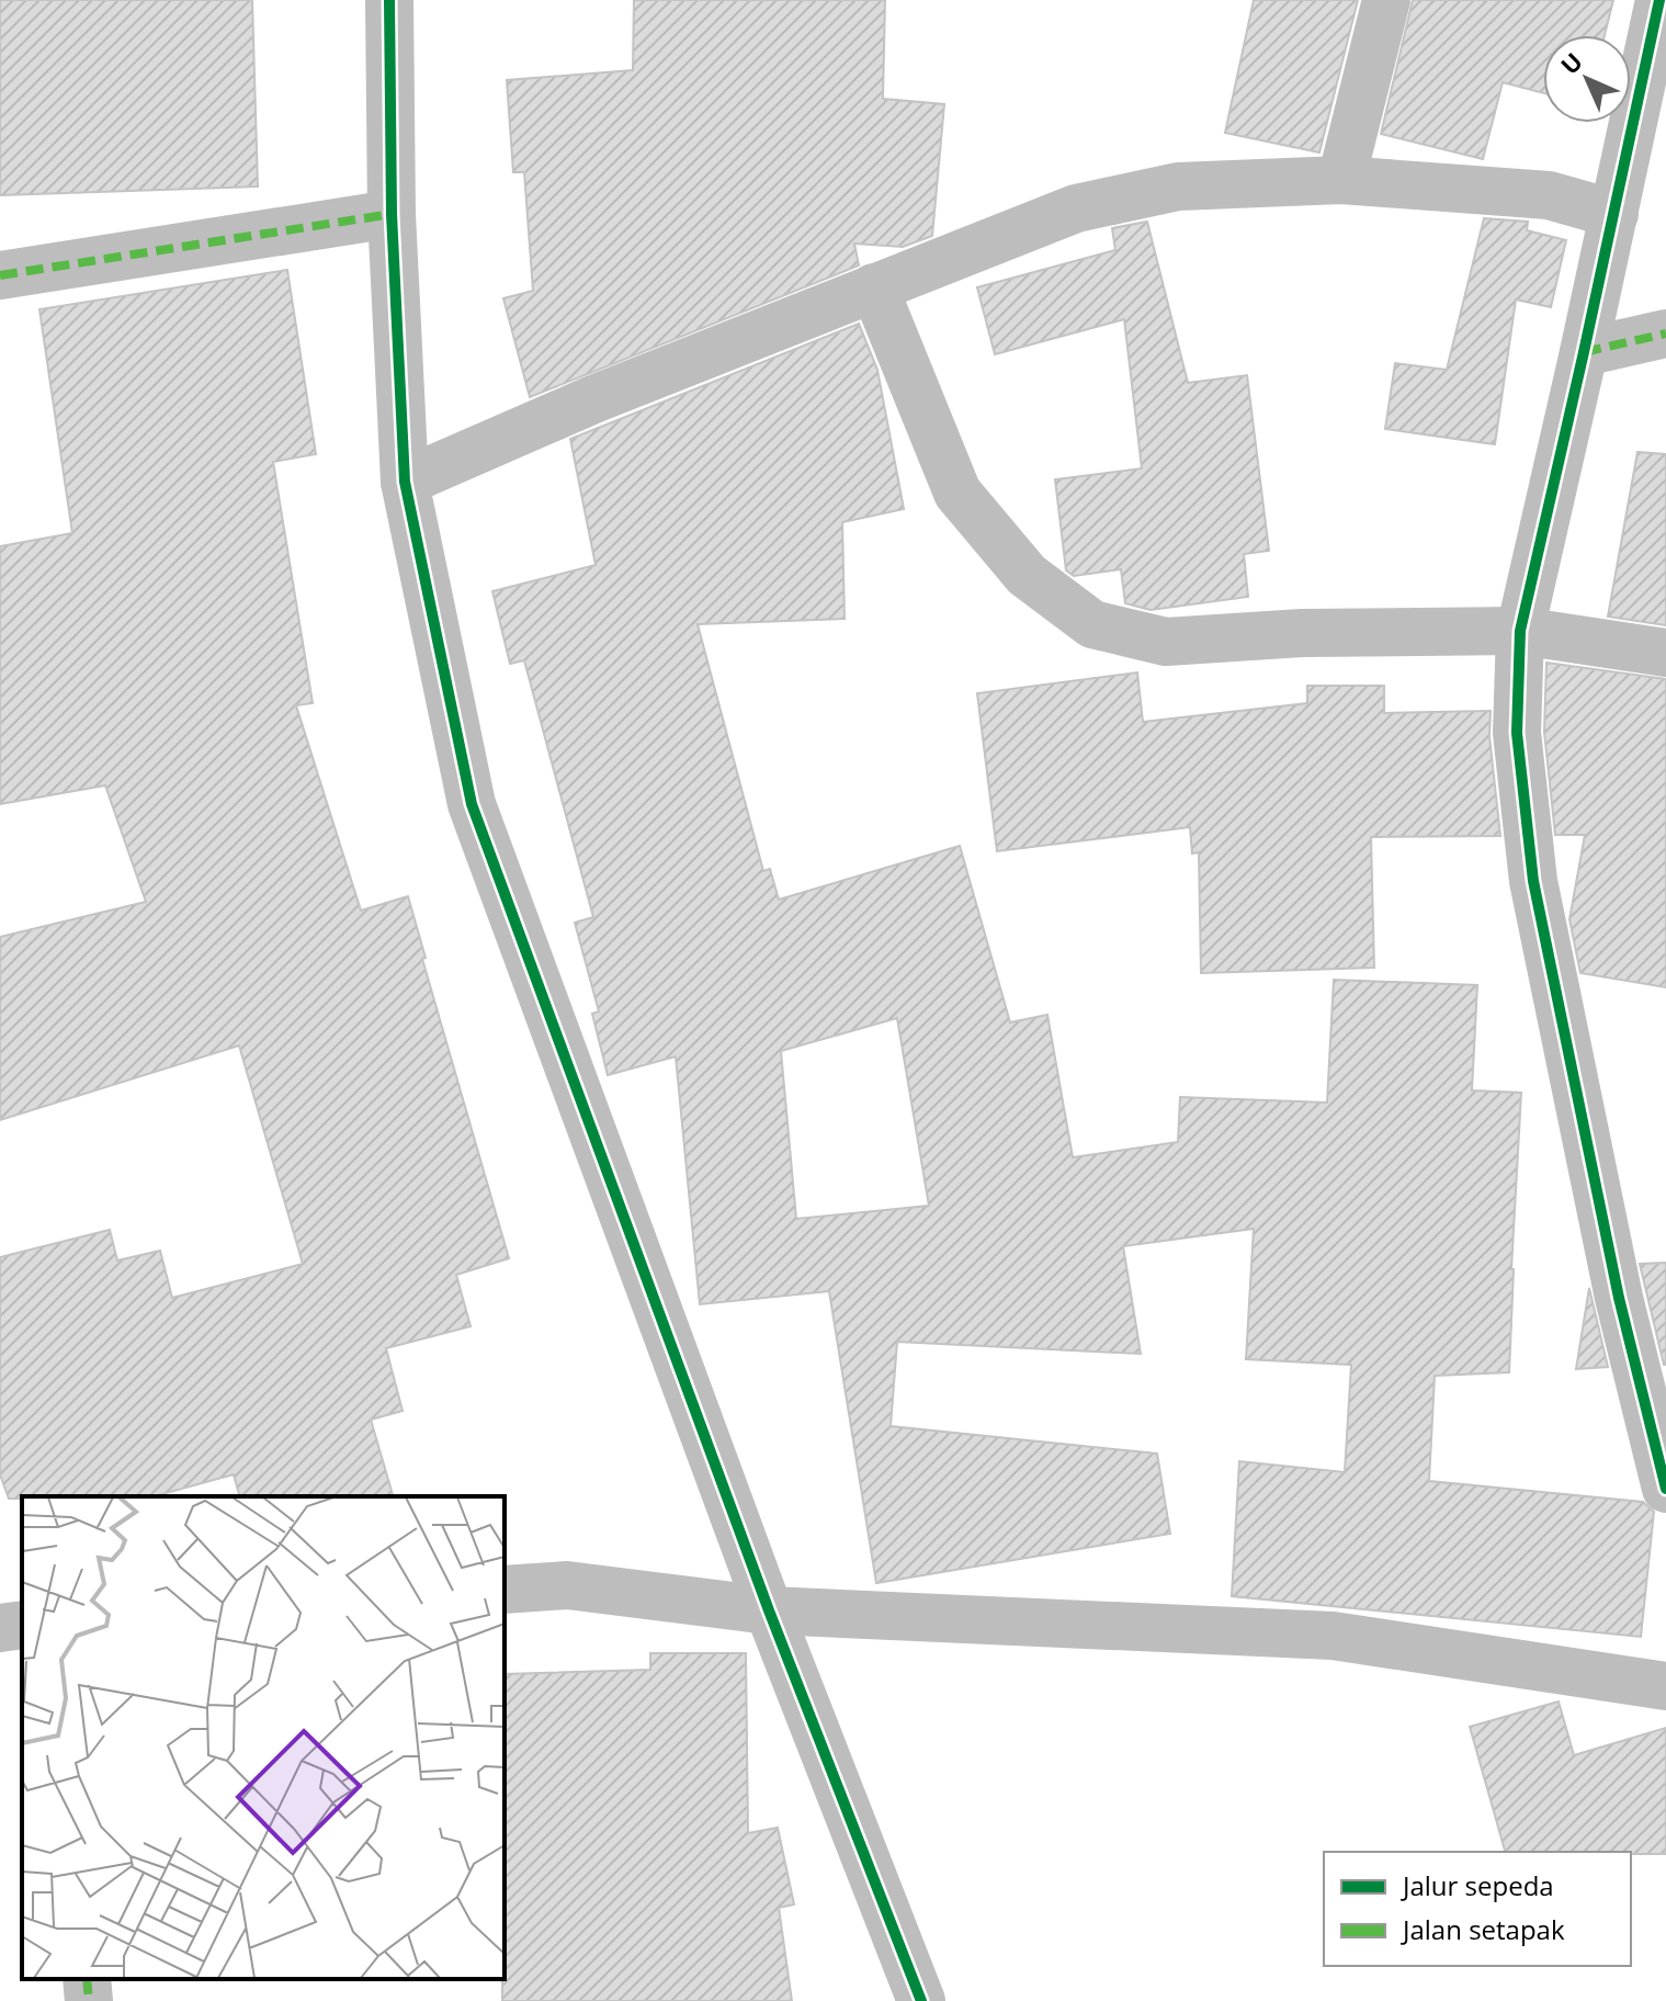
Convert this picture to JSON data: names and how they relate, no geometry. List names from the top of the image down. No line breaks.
{"legend":["Jalur sepeda","Jalan setapak"],"north":"top left"}
